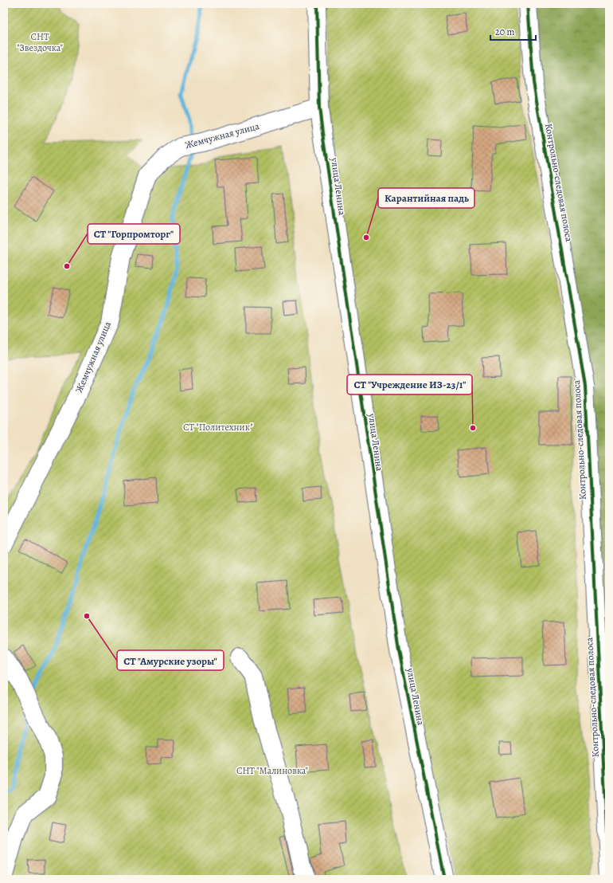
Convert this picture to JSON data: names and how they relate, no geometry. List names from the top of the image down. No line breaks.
{"streets":{"street":["Жемчужная улица","Контрольно-следовая полоса","улица Ленина"]},"crossings":[["Жемчужная улица","улица Ленина"]],"parks":["СНТ \"Звездочка\"","СТ \"Политехник\"","СНТ \"Малиновка\""],"places":["Карантийная падь","СТ \"Горпромторг\"","СТ \"Учреждение ИЗ-23/1\"","СТ \"Амурские узоры\""],"scale_bar":"20 m"}
